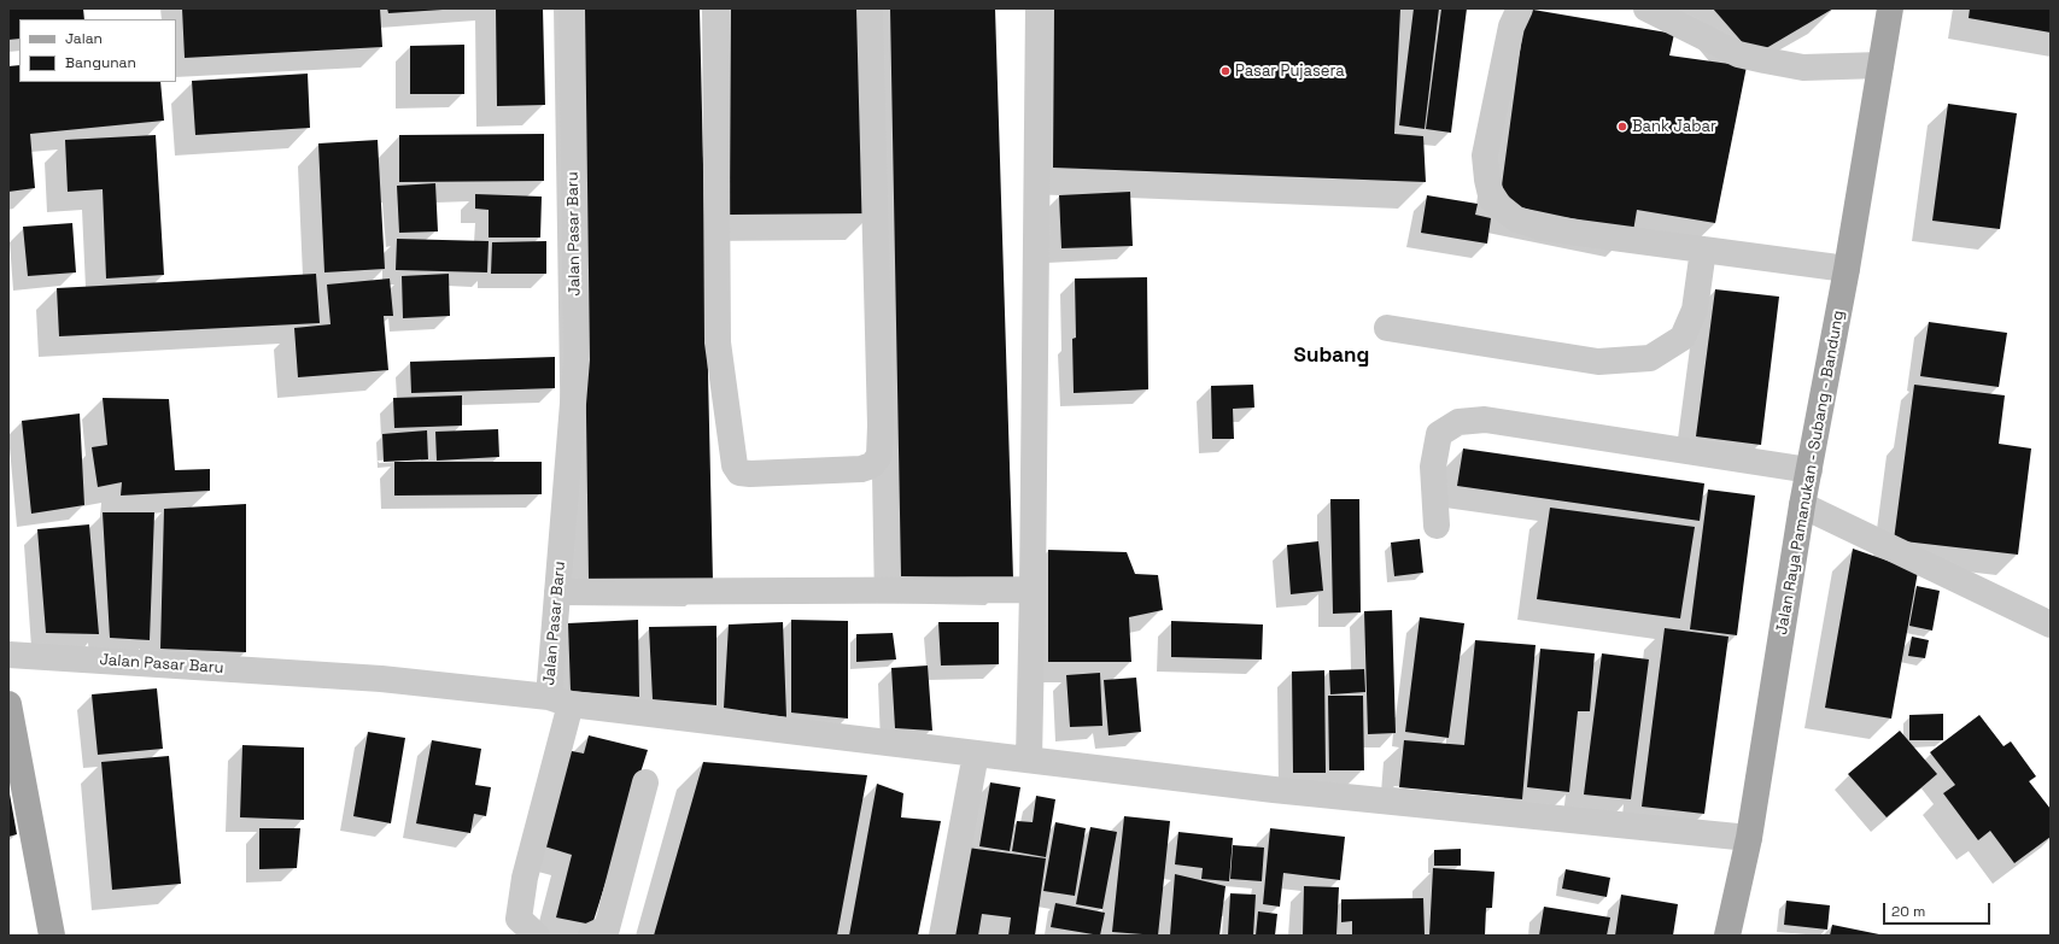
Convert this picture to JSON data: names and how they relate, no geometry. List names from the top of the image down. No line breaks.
{"streets":{"main road":["Jalan Raya Pamanukan - Subang - Bandung"],"street":["Jalan Pasar Baru"]},"districts":["Subang"],"places":["Pasar Pujasera","Bank Jabar"],"legend":["Jalan","Bangunan"],"scale_bar":"20 m"}
